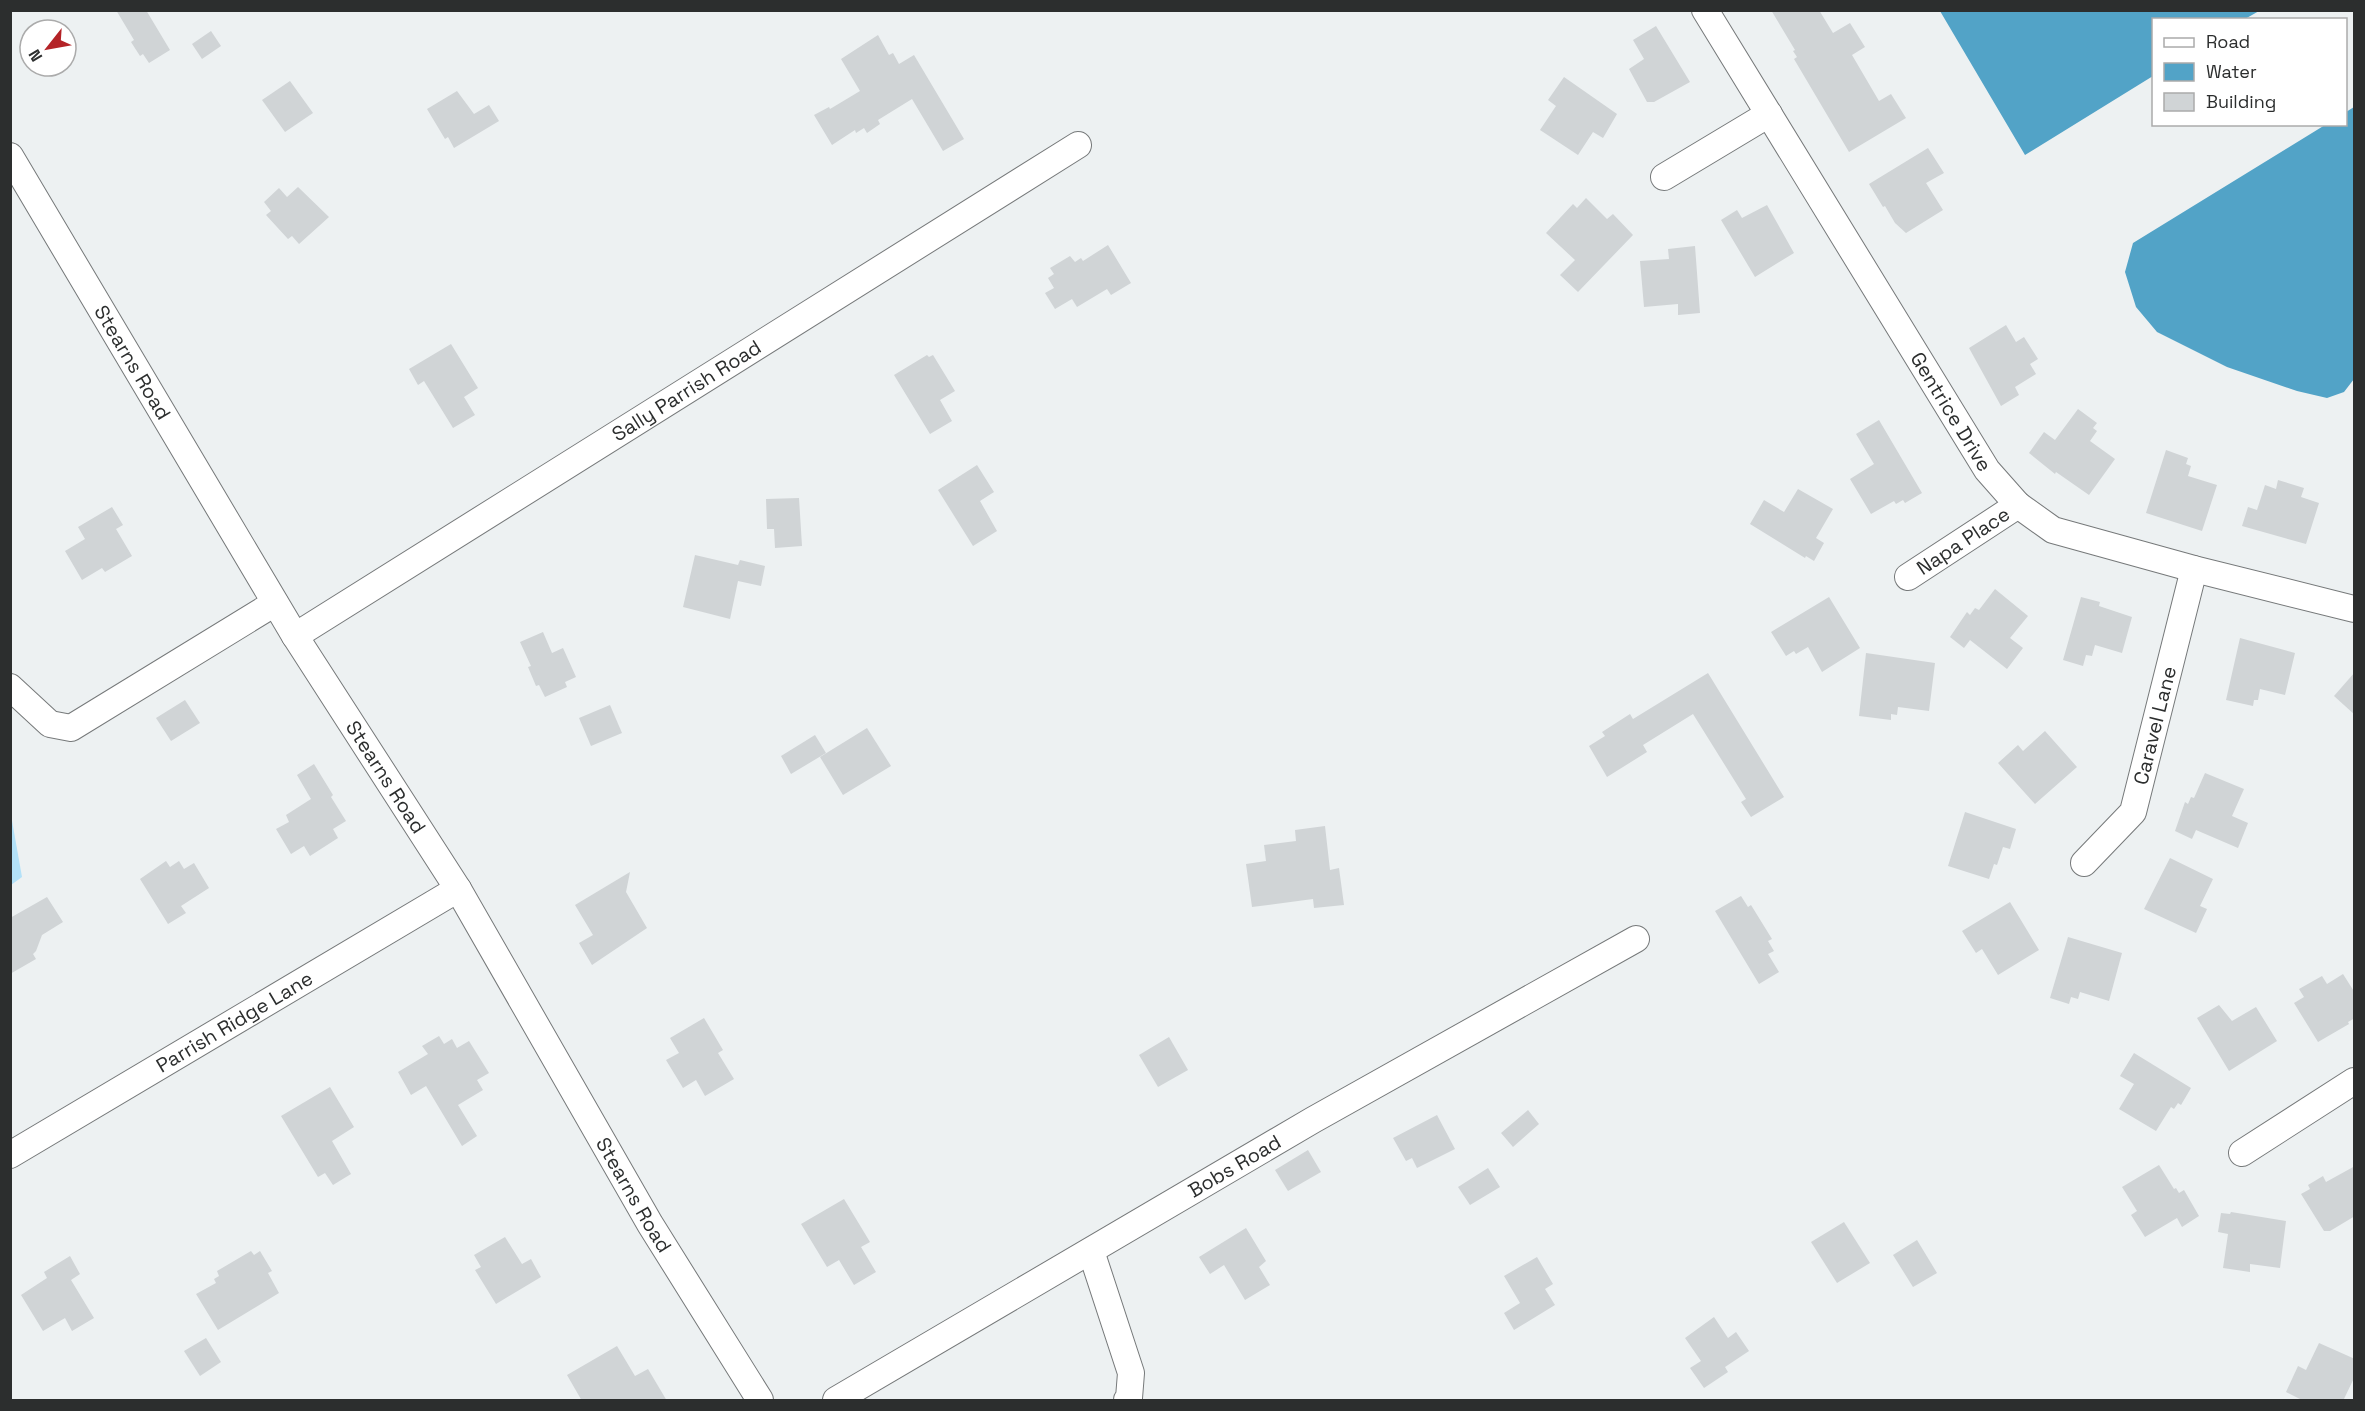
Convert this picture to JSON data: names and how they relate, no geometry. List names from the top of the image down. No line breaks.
{"streets":{"street":["Stearns Road","Sally Parrish Road","Gentrice Drive","Napa Place","Caravel Lane","Parrish Ridge Lane","Bobs Road"]},"crossings":[["Stearns Road","Sally Parrish Road"],["Stearns Road","Parrish Ridge Lane"],["Gentrice Drive","Napa Place"],["Gentrice Drive","Caravel Lane"]],"legend":["Road","Water","Building"],"north":"bottom left"}
